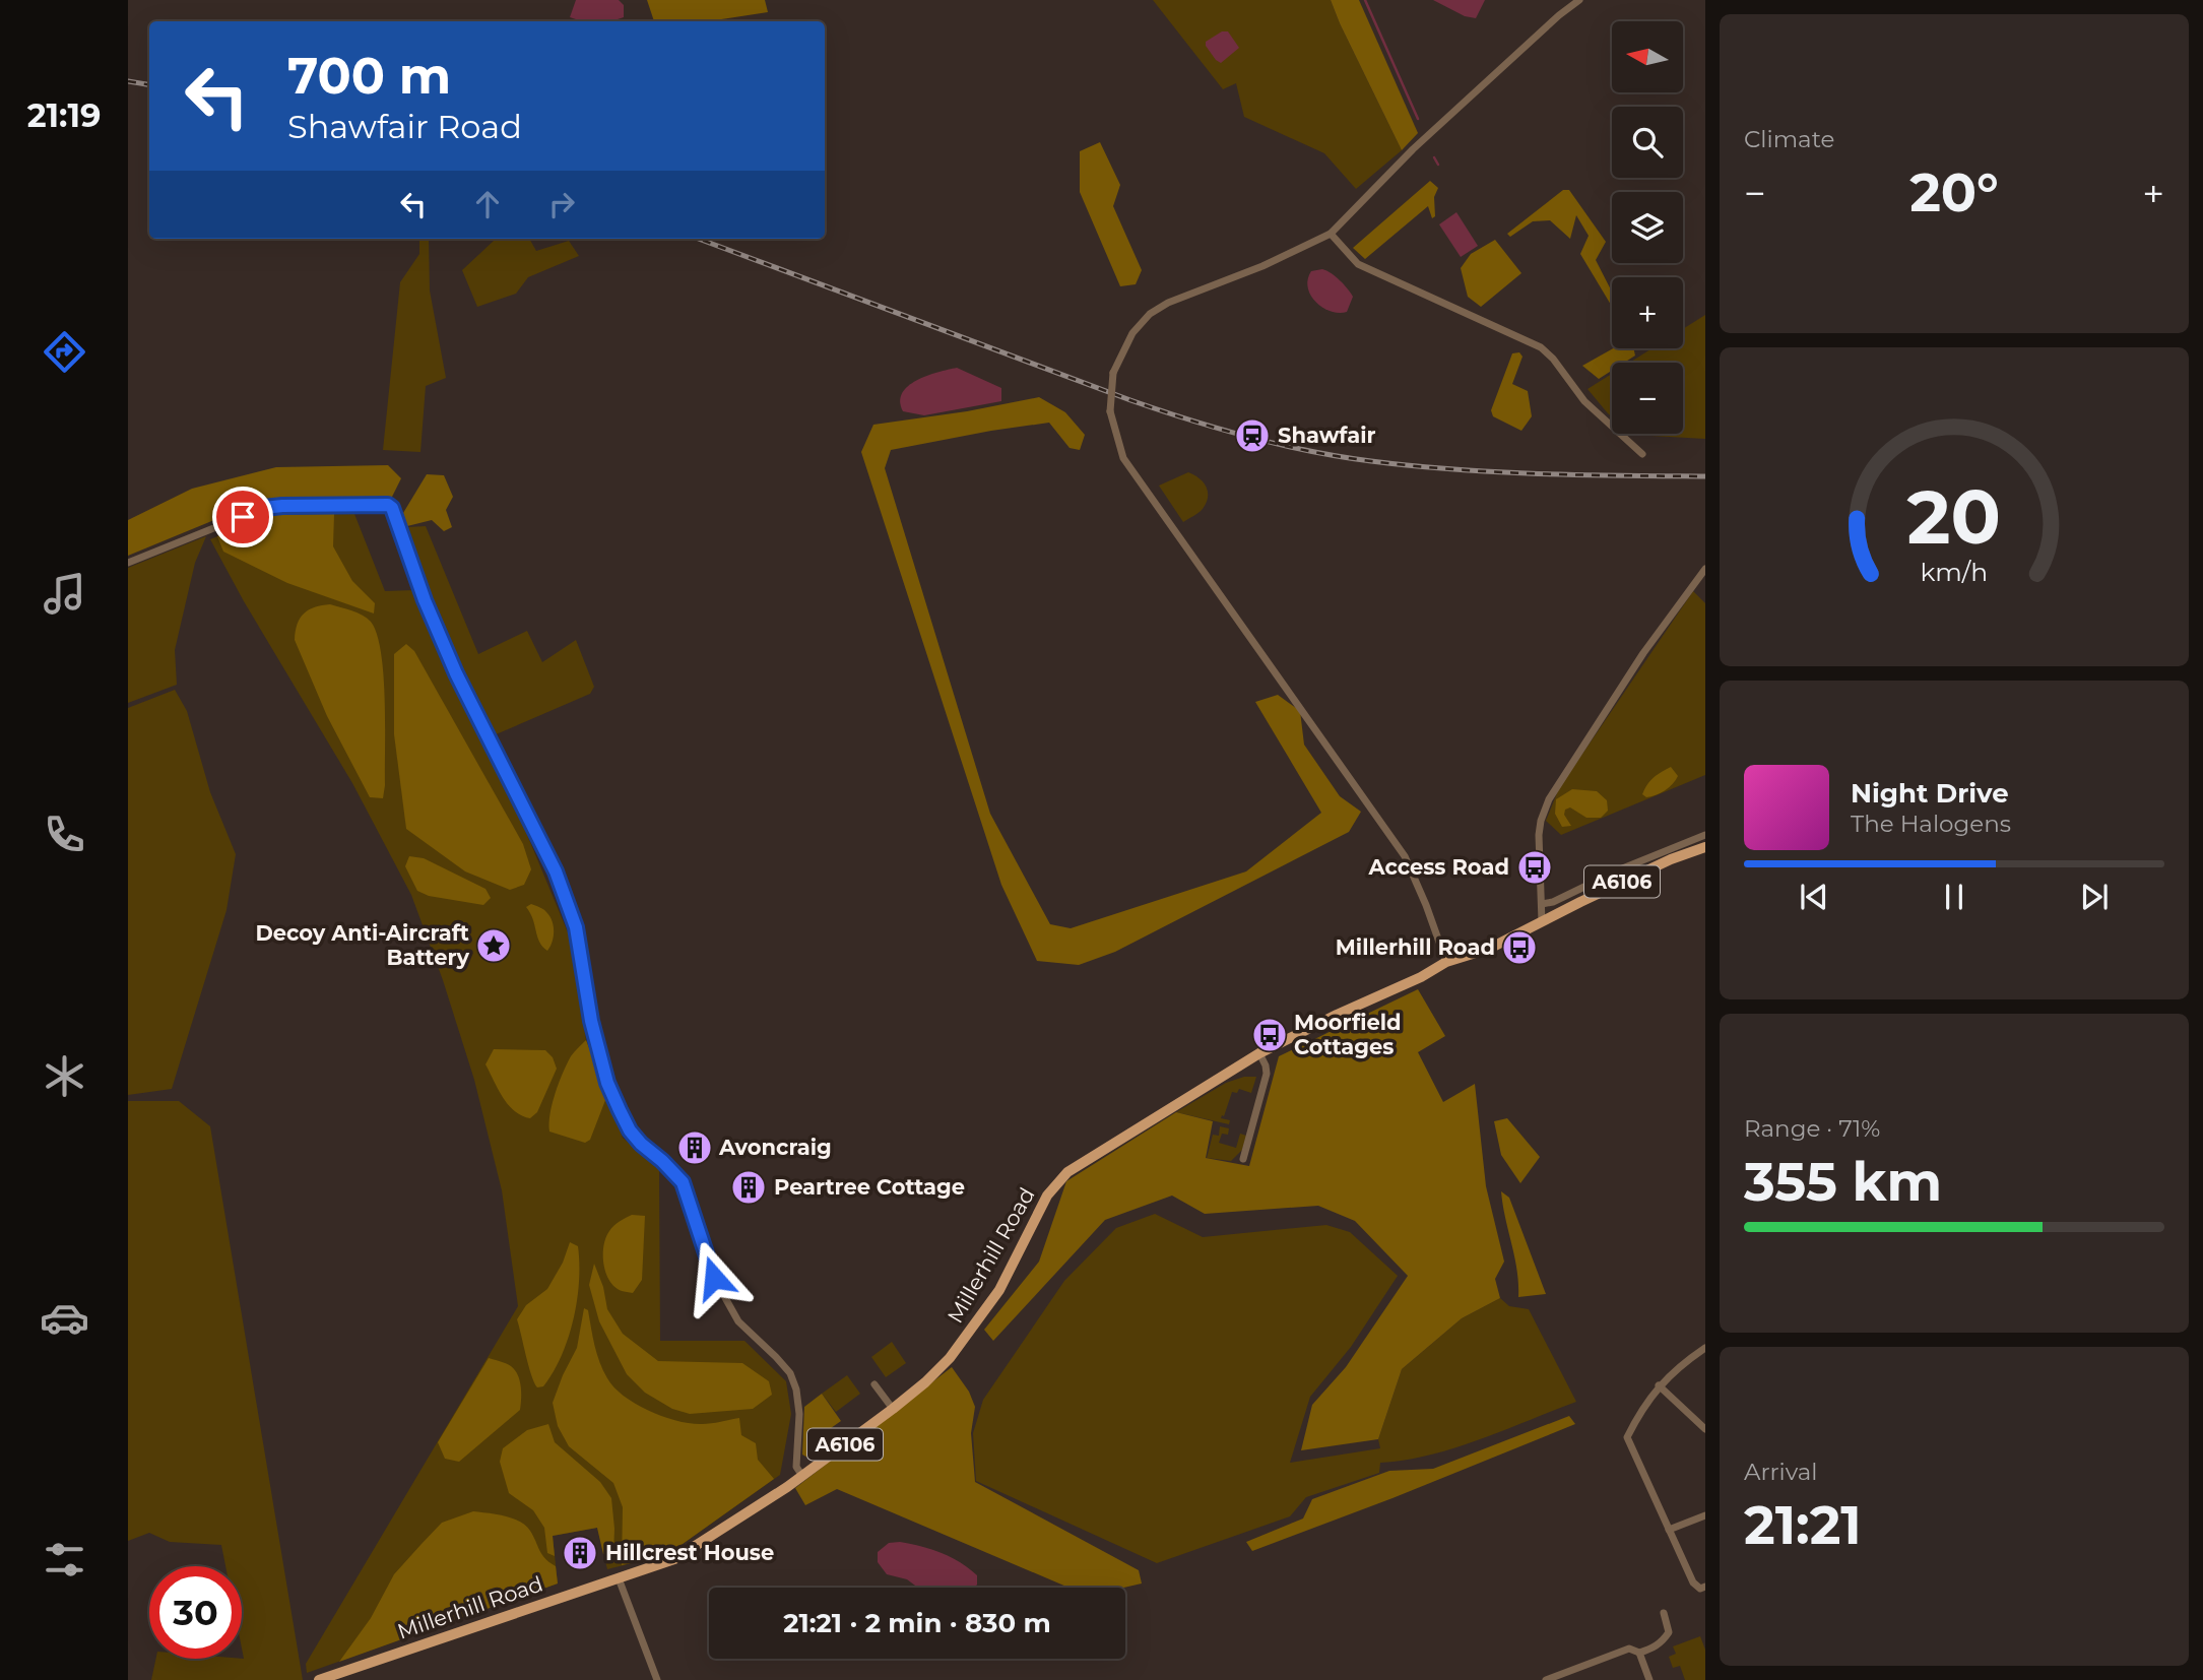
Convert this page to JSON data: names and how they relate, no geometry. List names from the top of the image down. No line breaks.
{"streets":{"main road":["A6106","Millerhill Road"]},"places":{"station":["Shawfair"],"bus stop":["Access Road","Millerhill Road","Moorfield Cottages"],"place":["Decoy Anti-Aircraft Battery"],"building":["Avoncraig","Peartree Cottage","Hillcrest House"]},"north":"left","page":{"tabs":"21:19","tile":["Climate",["Range · 71%","355 km"],["Arrival","21:21"]],"map_buttons":["+","−"],"turn":["700 m","Shawfair Road"],"heat":["−","20°","+"],"song":["Night Drive","The Halogens"],"limit":"30","trip":"21:21 · 2 min · 830 m","gauge":["20","km/h"]}}
